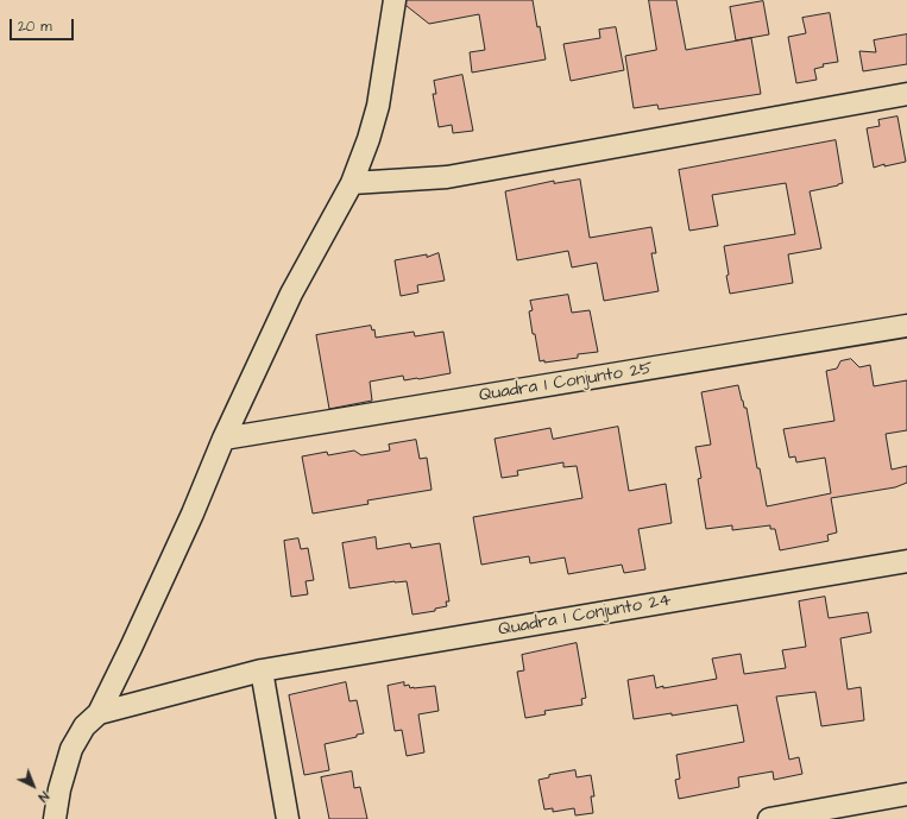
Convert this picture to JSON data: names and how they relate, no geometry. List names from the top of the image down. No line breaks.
{"streets":{"street":["Quadra 1 Conjunto 25","Quadra 1 Conjunto 24"]},"scale_bar":"20 m","north":"bottom right"}
